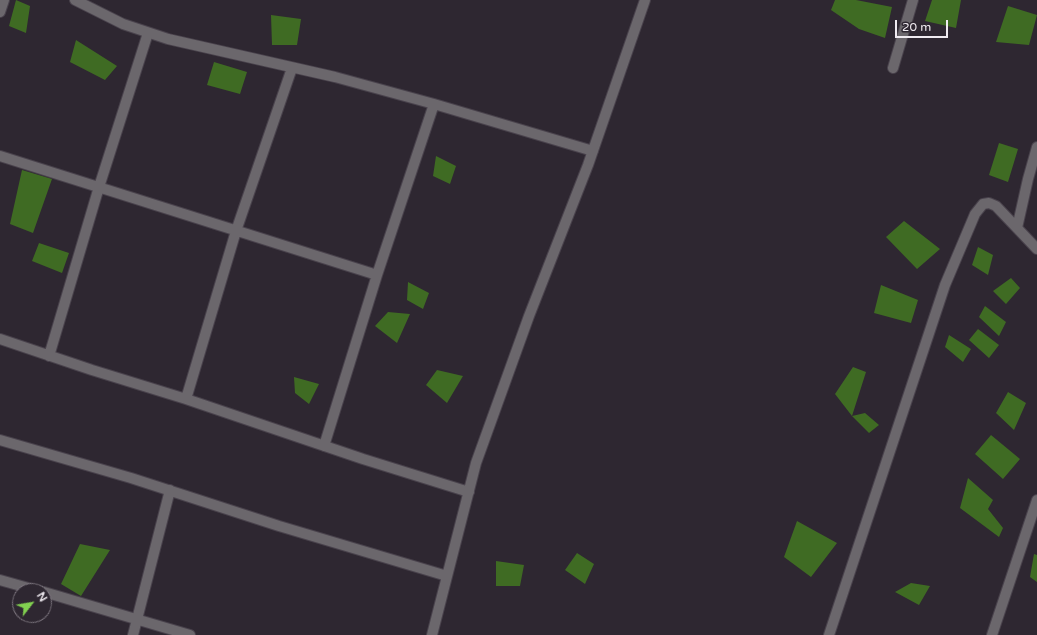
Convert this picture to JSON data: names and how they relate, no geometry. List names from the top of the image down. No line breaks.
{"scale_bar":"20 m","north":"top right"}
